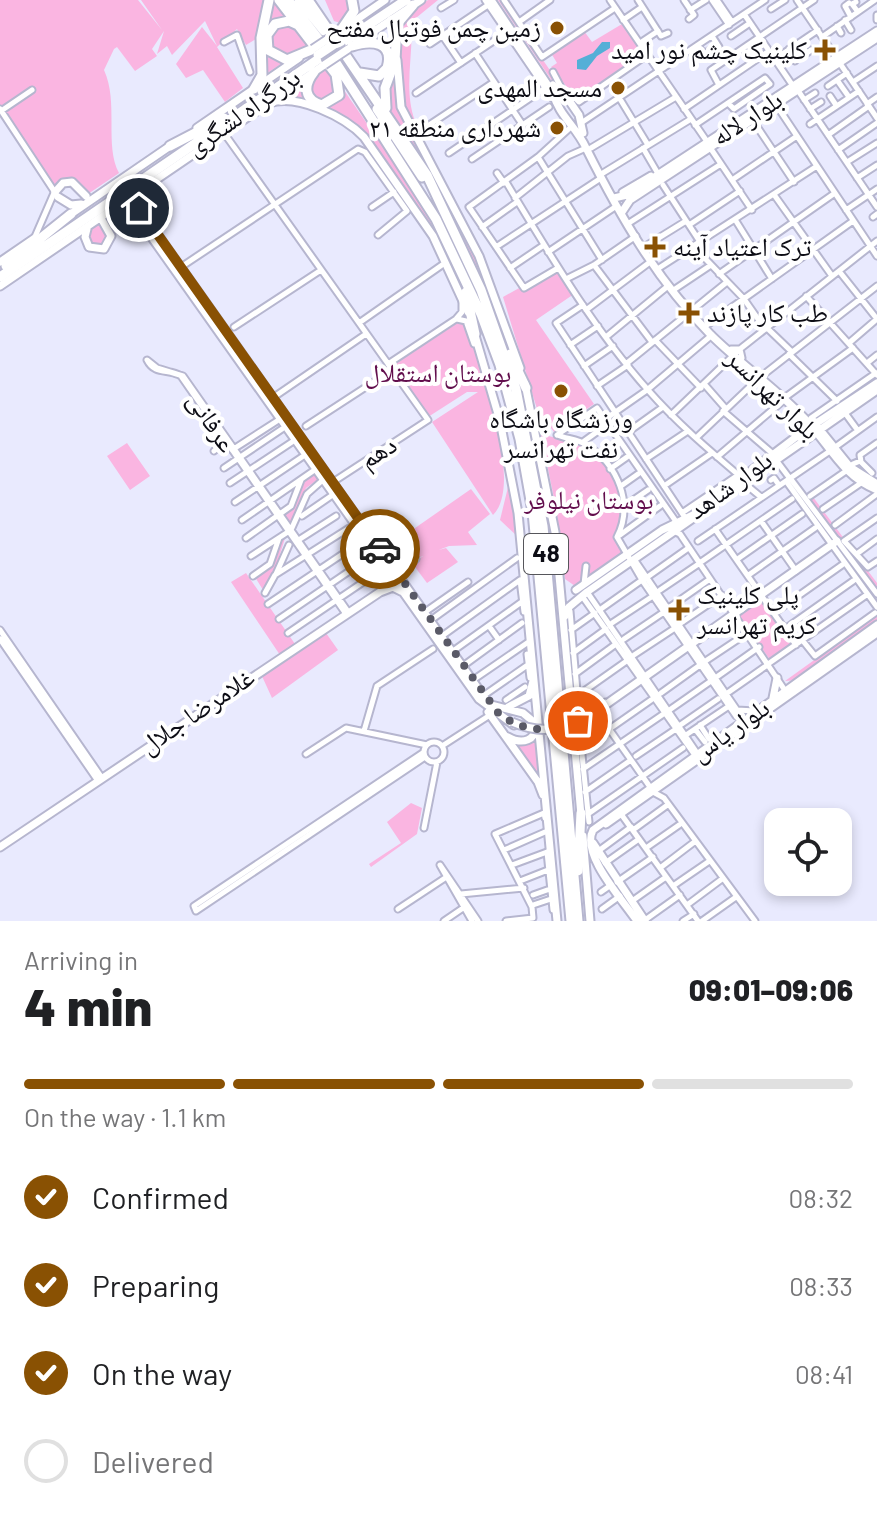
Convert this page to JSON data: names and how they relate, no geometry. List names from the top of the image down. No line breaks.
{"streets":{"highway":["بزرگراه لشگری","48"],"main road":["بلوار لاله","بلوار تهرانسر","بلوار شاهد","غلامرضا جلال","بلوار یاس"],"street":["عرفانی","دهم"]},"crossings":[["بلوار لاله","بلوار تهرانسر"],["بلوار تهرانسر","بلوار شاهد"],["عرفانی","دهم"],["عرفانی","غلامرضا جلال"]],"parks":["بوستان استقلال","بوستان نیلوفر"],"places":{"other":["زمین چمن فوتبال مفتح","مسجد المهدی","شهرداری منطقه ۲۱","ورزشگاه باشگاه نفت تهرانسر"],"health":["کلینیک چشم نور امید","ترک اعتیاد آینه","طب کار پازند","پلی کلینیک کریم تهرانسر"]},"page":{"heading":["4 min","Arriving in","09:01–09:06"],"bar":"On the way · 1.1 km","list":[["Confirmed","08:32"],["Preparing","08:33"],["On the way","08:41"],"Delivered"]}}
